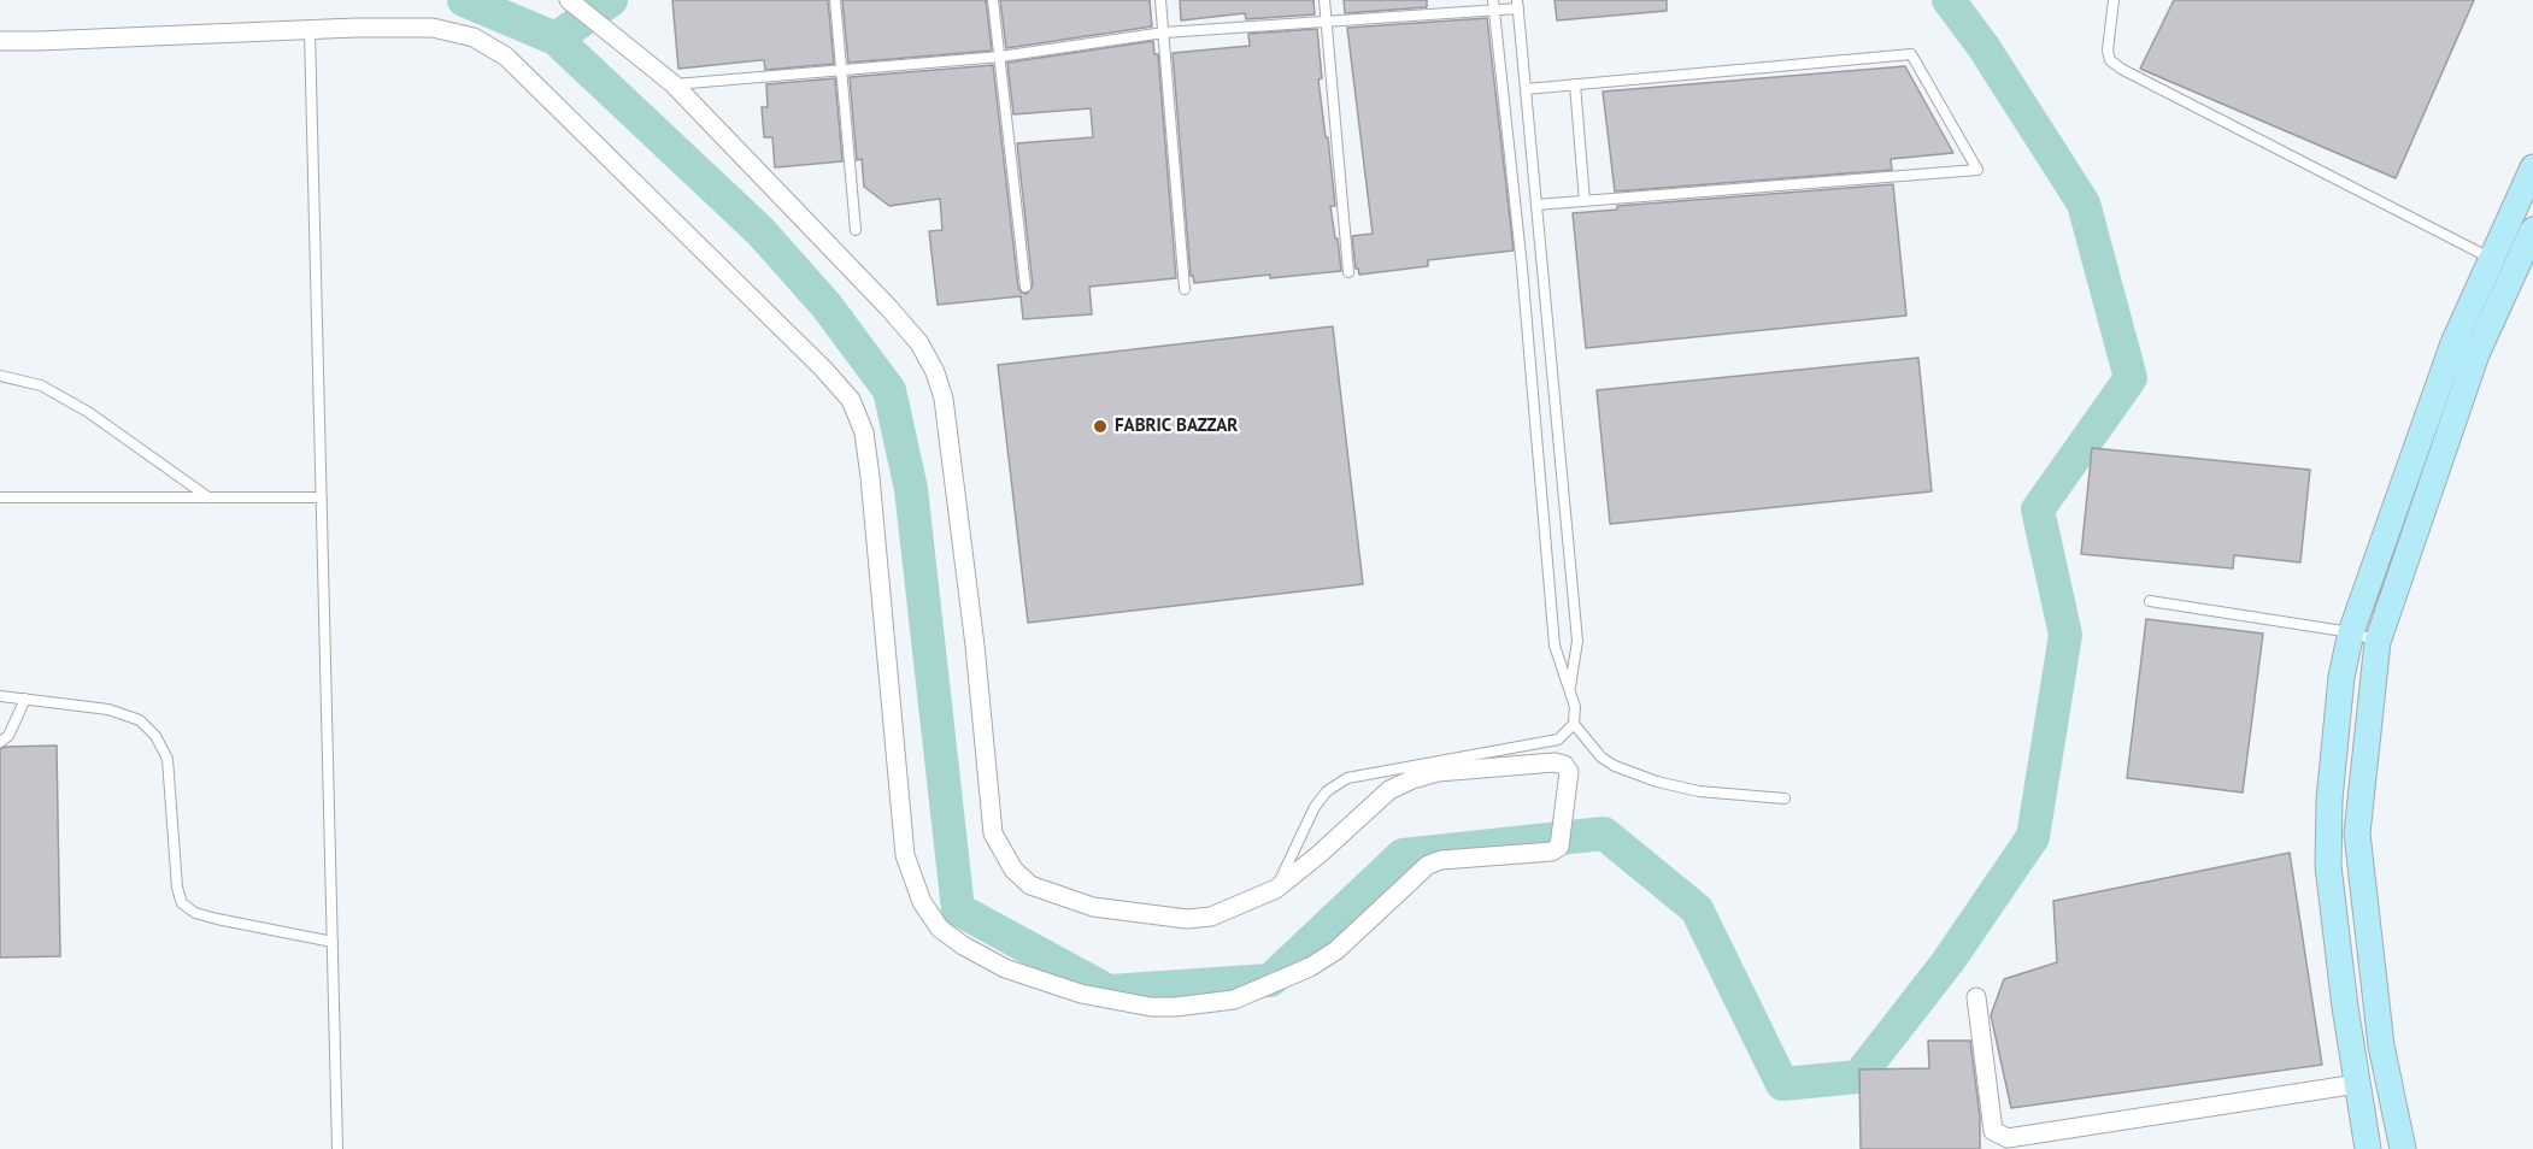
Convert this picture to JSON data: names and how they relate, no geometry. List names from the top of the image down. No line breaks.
{"places":["FABRIC BAZZAR"]}
